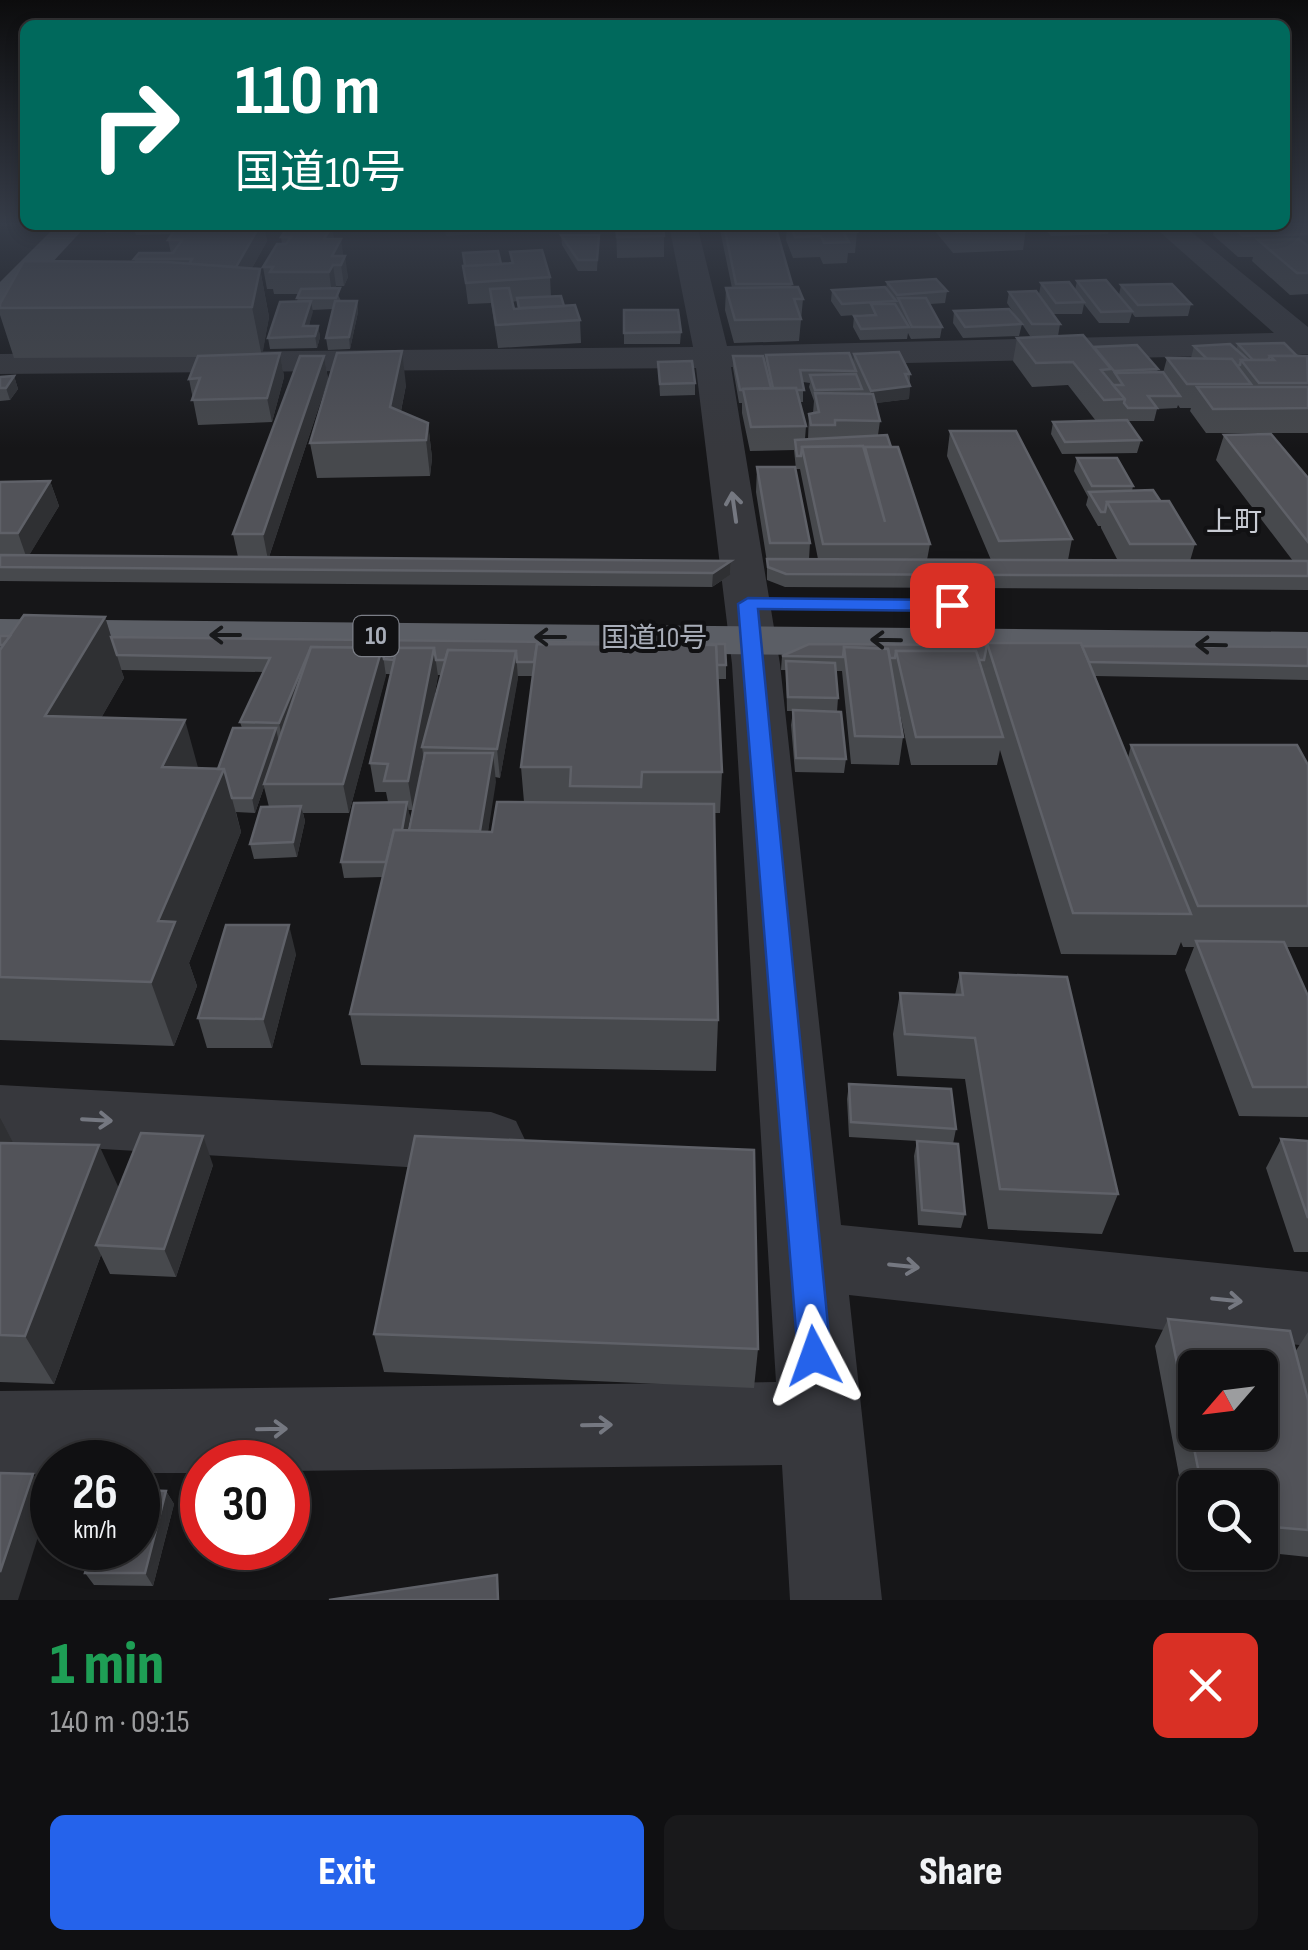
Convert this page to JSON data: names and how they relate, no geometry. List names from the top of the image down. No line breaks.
{"streets":{"highway":["10","国道10号"]},"districts":["上町"],"north":"bottom left","page":{"turn":["110 m","国道10号"],"speed":"26 km/h","limit":"30","heading":["1 min","140 m · 09:15"],"buttons":["Exit","Share"]}}
